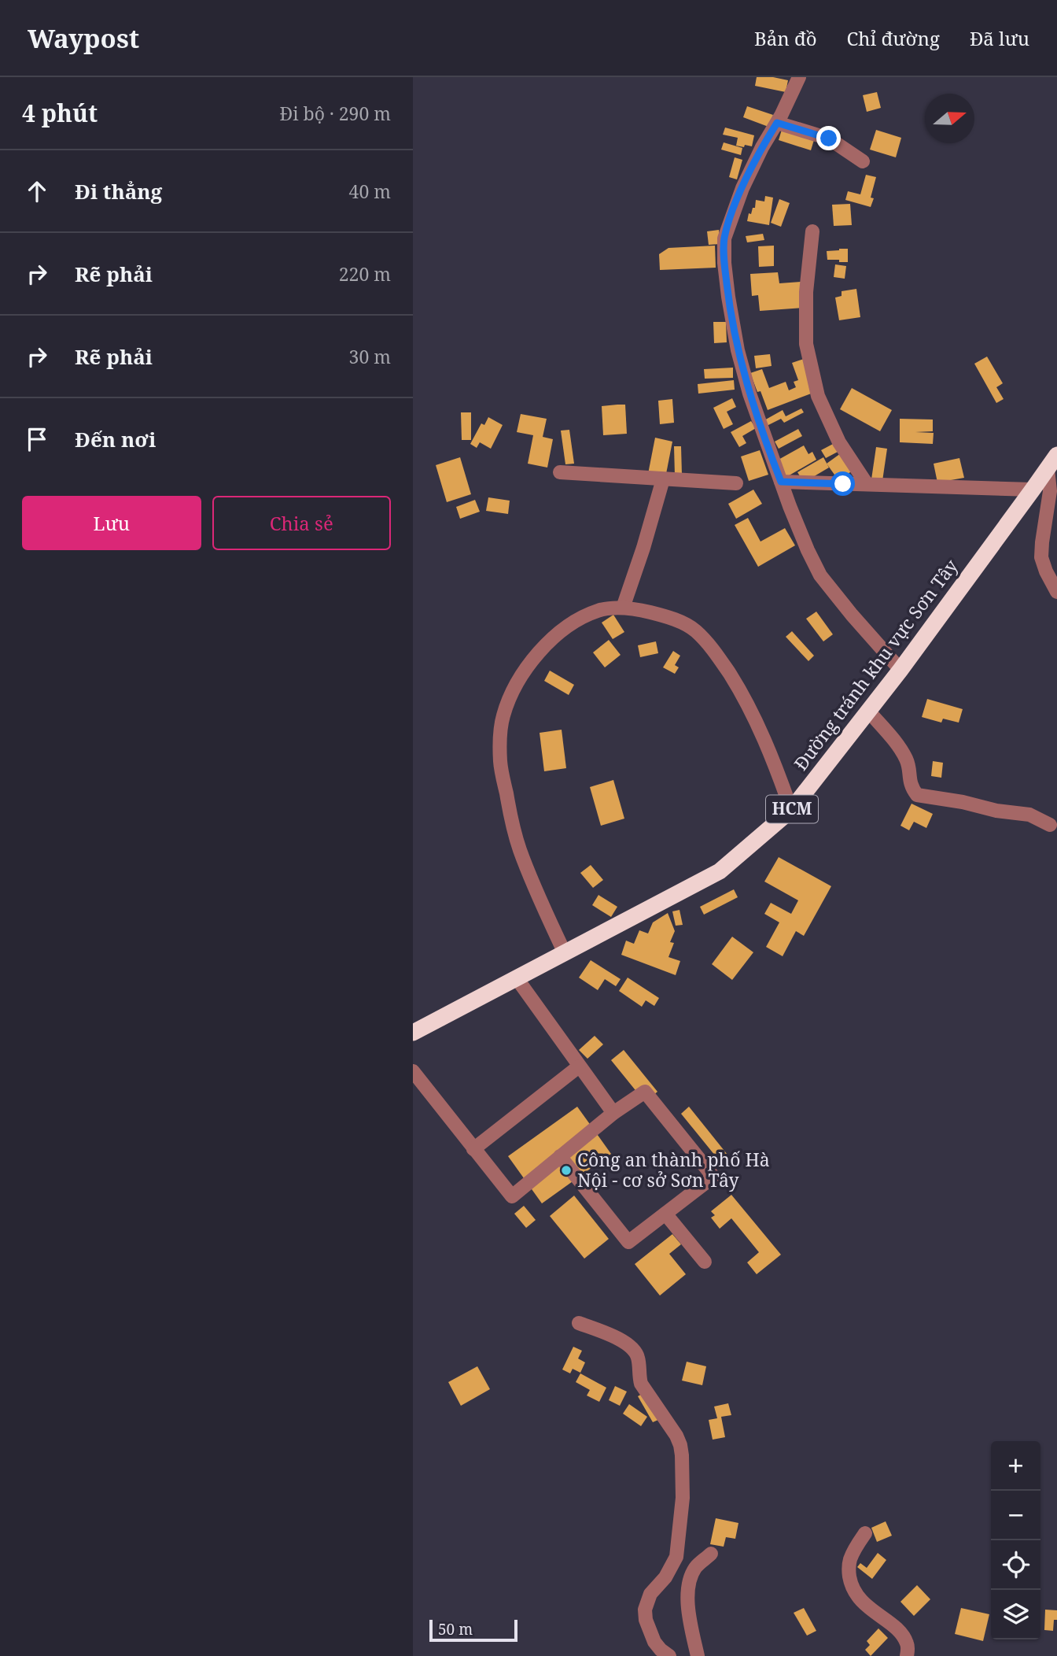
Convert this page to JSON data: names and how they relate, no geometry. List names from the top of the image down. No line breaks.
{"streets":{"highway":["Đường tránh khu vực Sơn Tây","HCM"]},"places":["Công an thành phố Hà Nội - cơ sở Sơn Tây"],"scale_bar":"50 m","north":"right","page":{"header":"Waypost","nav":["Bản đồ","Chỉ đường","Đã lưu"],"heading":["4 phút","Đi bộ · 290 m"],"list":[["Đi thẳng","40 m"],["Rẽ phải","220 m"],["Rẽ phải","30 m"],"Đến nơi"],"buttons":["Lưu","Chia sẻ"],"map_buttons":["+","−"],"scale":"50 m"}}
